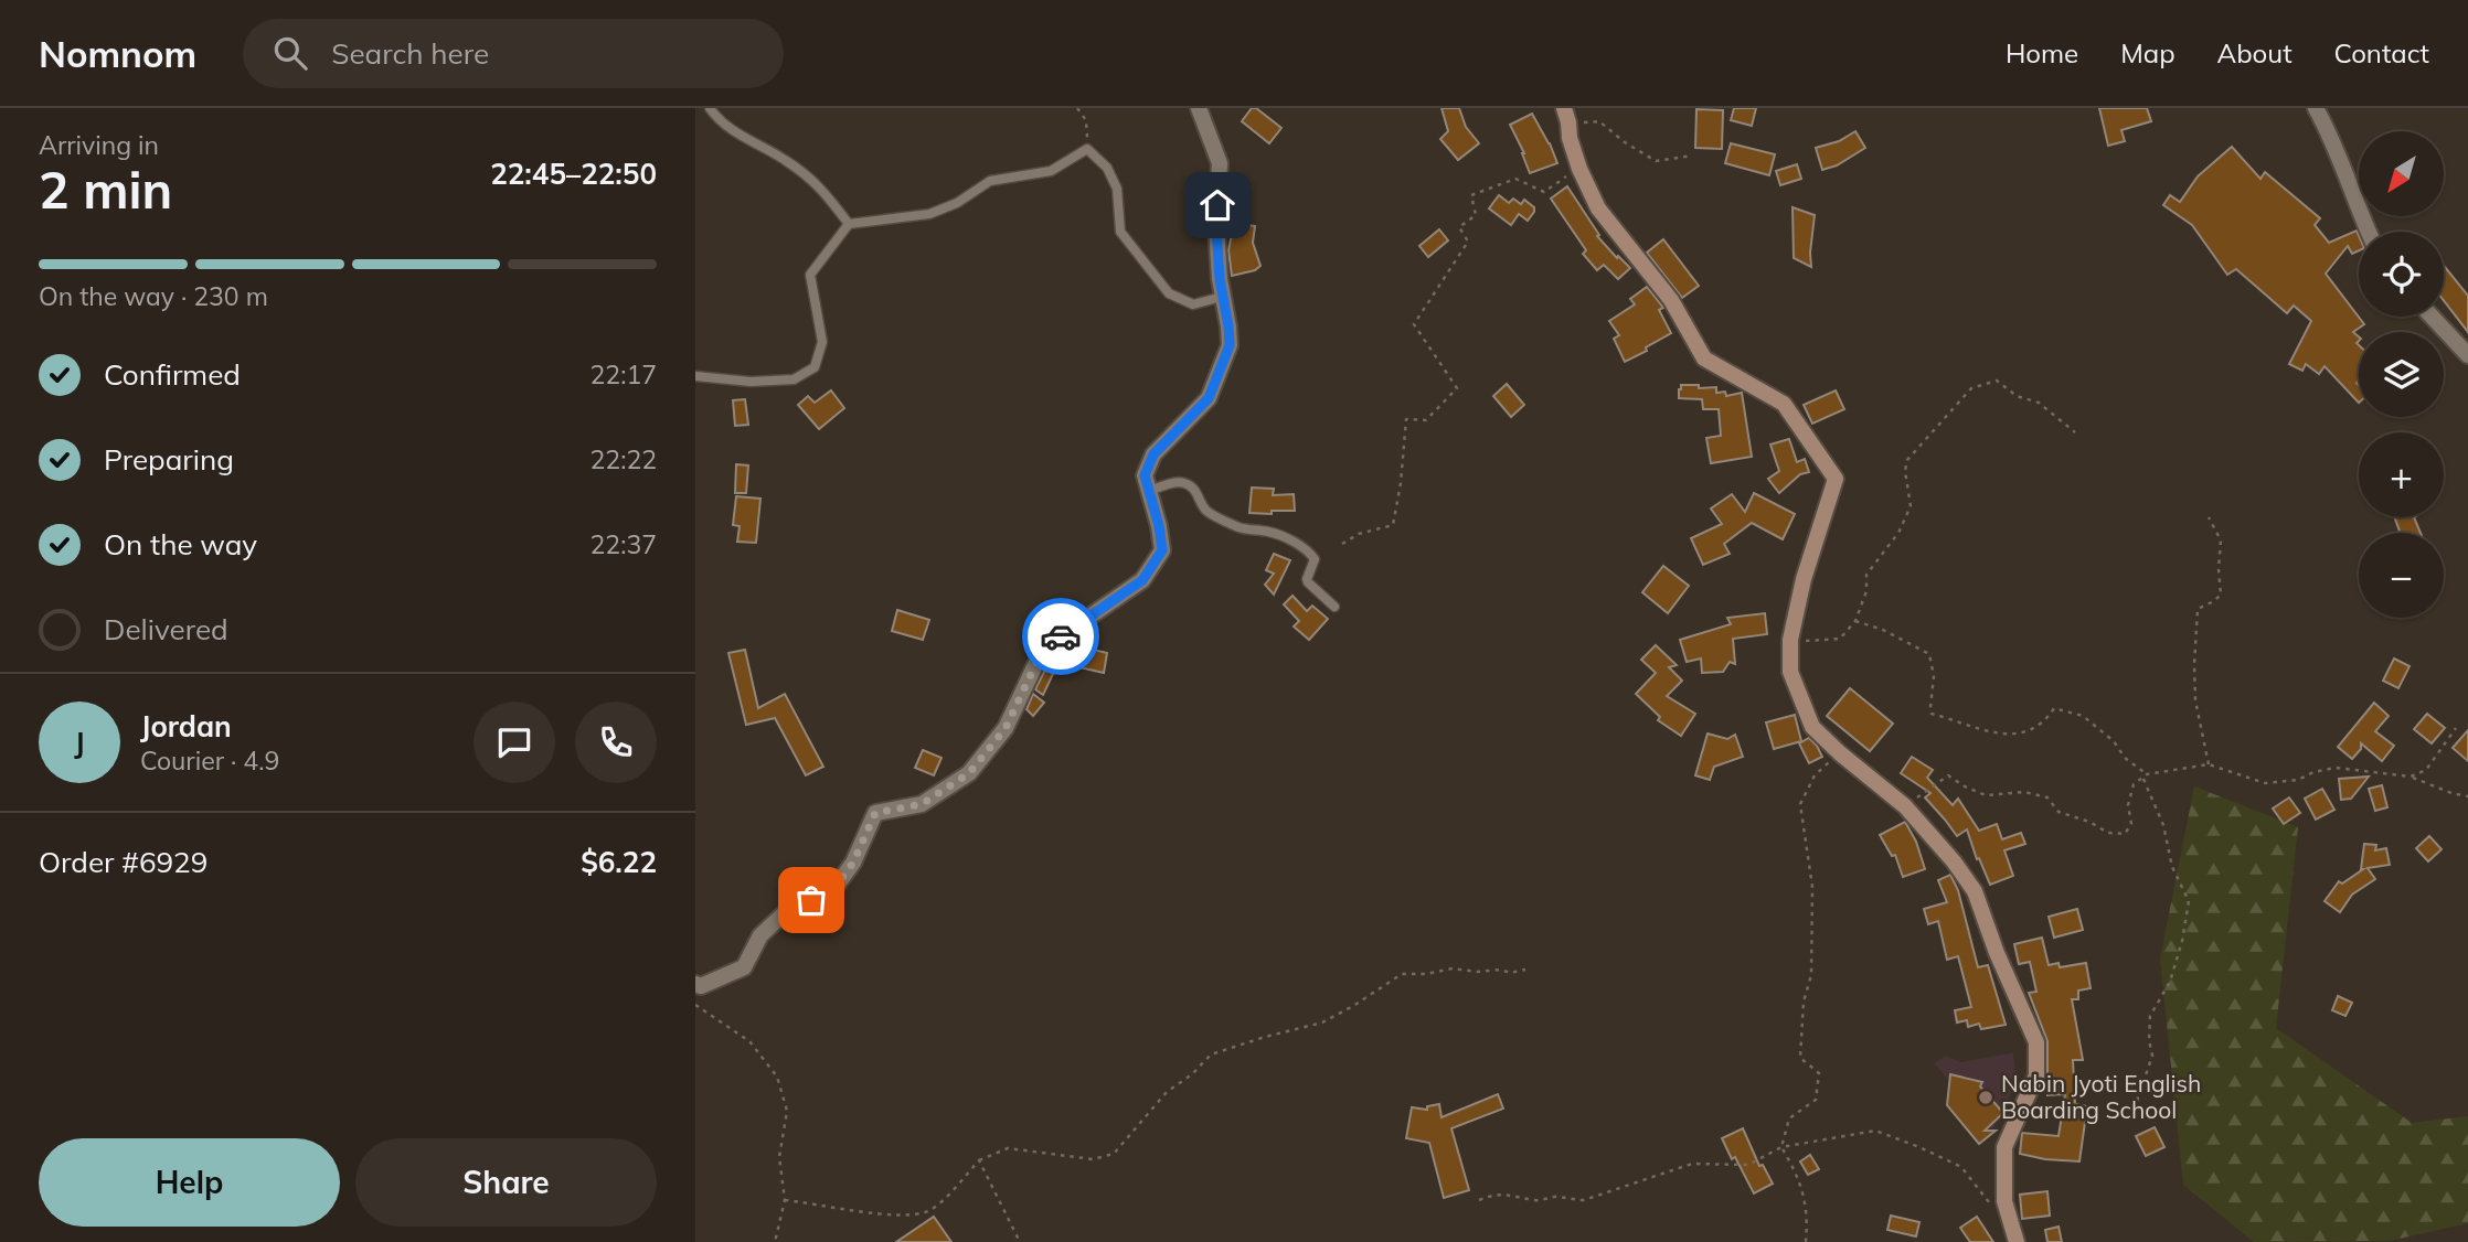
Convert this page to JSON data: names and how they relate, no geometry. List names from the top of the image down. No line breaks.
{"places":["Nabin Jyoti English Boarding School"],"north":"bottom left","page":{"header":"Nomnom","search":"Search here","nav":["Home","Map","About","Contact"],"heading":["2 min","Arriving in","22:45–22:50"],"panel":["Jordan","Courier · 4.9","Order #6929","$6.22"],"map_buttons":["+","−"],"bar":"On the way · 230 m","list":[["Confirmed","22:17"],["Preparing","22:22"],["On the way","22:37"],"Delivered"],"round":"J","buttons":["Help","Share"]}}
